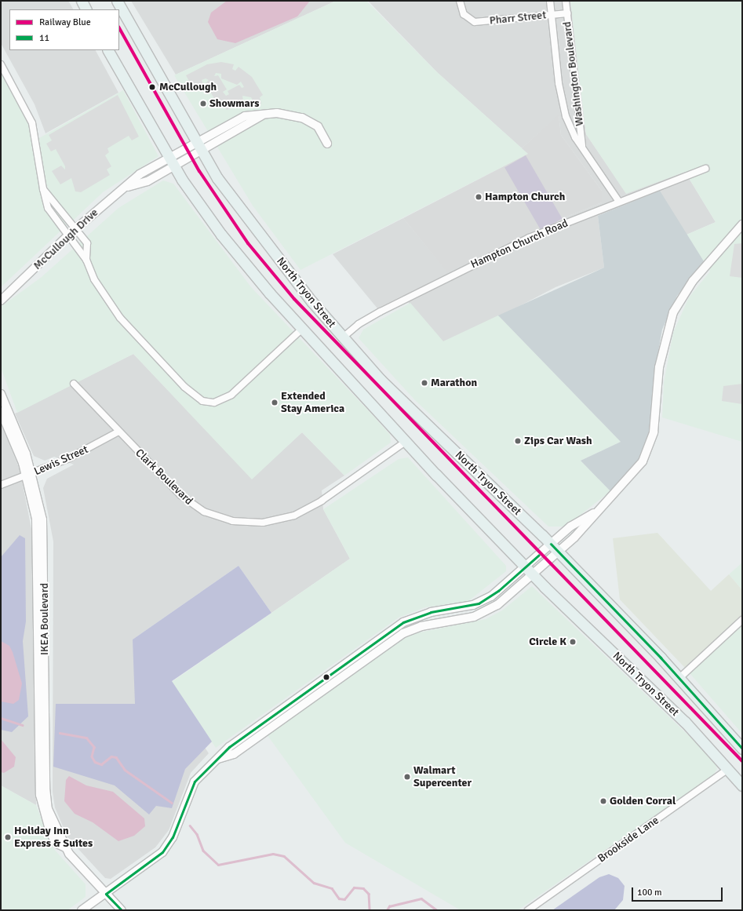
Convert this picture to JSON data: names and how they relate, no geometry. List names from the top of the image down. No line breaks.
{"streets":{"main road":["North Tryon Street"],"street":["Pharr Street","Washington Boulevard","McCullough Drive","Hampton Church Road","Lewis Street","Clark Boulevard","IKEA Boulevard","Brookside Lane"]},"crossings":[["Pharr Street","Washington Boulevard"],["Washington Boulevard","Hampton Church Road"],["McCullough Drive","North Tryon Street"],["Hampton Church Road","North Tryon Street"],["North Tryon Street","Clark Boulevard"],["North Tryon Street","Brookside Lane"],["Lewis Street","Clark Boulevard"],["Lewis Street","IKEA Boulevard"]],"places":["McCullough","Showmars","Hampton Church","Marathon","Extended Stay America","Zips Car Wash","Circle K","Walmart Supercenter","Golden Corral","Holiday Inn Express & Suites"],"lines":["rail line Blue","transit line 11"],"legend":["Railway Blue","11"],"scale_bar":"100 m"}
